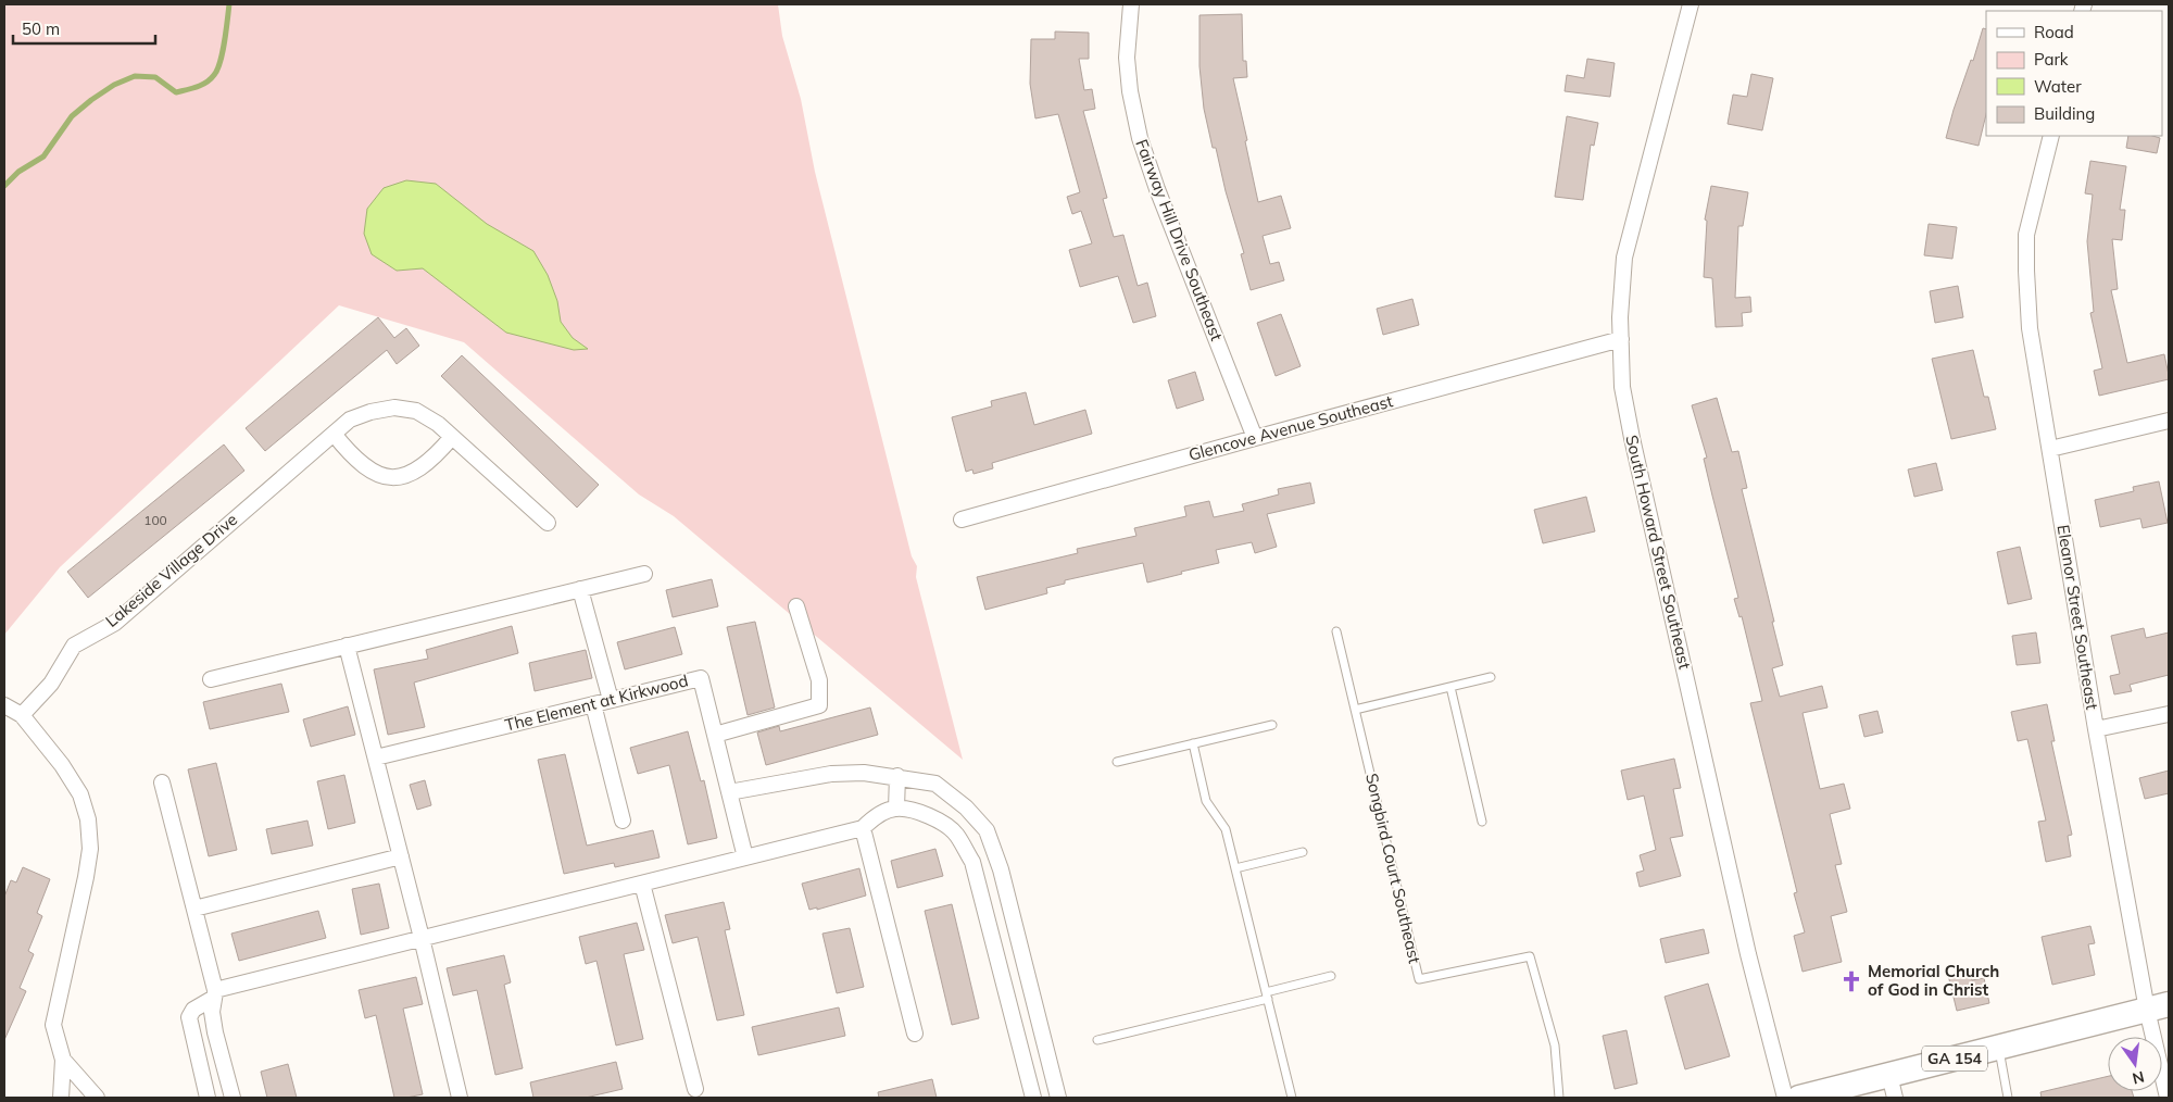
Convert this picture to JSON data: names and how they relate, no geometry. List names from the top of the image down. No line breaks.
{"streets":{"main road":["GA 154"],"street":["Fairway Hill Drive Southeast","Glencove Avenue Southeast","South Howard Street Southeast","Lakeside Village Drive","Eleanor Street Southeast","The Element at Kirkwood"],"lane":["Songbird Court Southeast"]},"crossings":[["Fairway Hill Drive Southeast","Glencove Avenue Southeast"],["Glencove Avenue Southeast","South Howard Street Southeast"],["Eleanor Street Southeast","GA 154"]],"places":{"church":["Memorial Church of God in Christ"]},"house_numbers":["100"],"legend":["Road","Park","Water","Building"],"scale_bar":"50 m","north":"bottom"}
